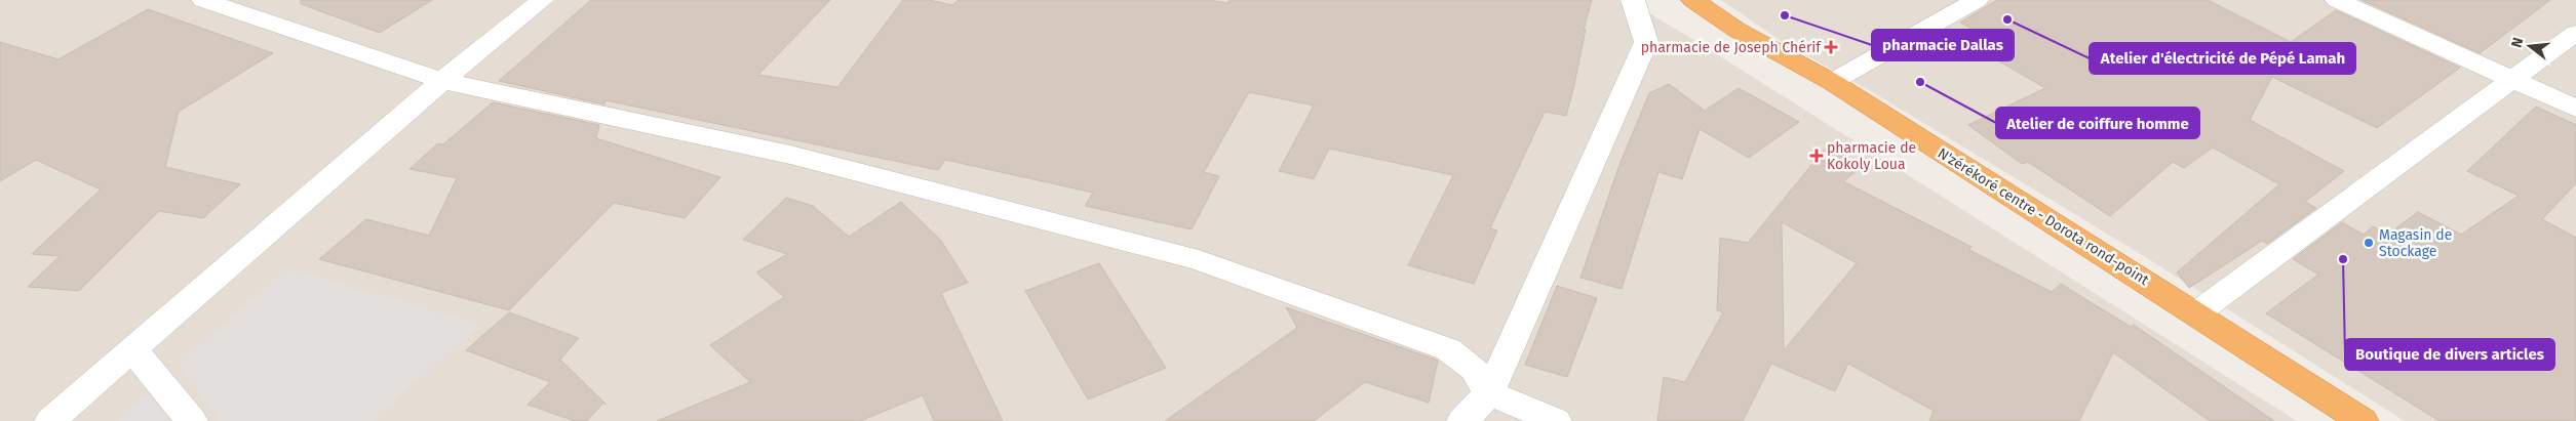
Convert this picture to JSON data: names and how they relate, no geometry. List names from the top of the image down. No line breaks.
{"streets":{"highway":["N'zérékoré centre - Dorota rond-point"]},"places":{"other":["pharmacie Dallas","Atelier d'électricité de Pépé Lamah","Atelier de coiffure homme","Magasin de Stockage","Boutique de divers articles"],"health":["pharmacie de Joseph Chérif","pharmacie de Kokoly Loua"]},"north":"left"}
